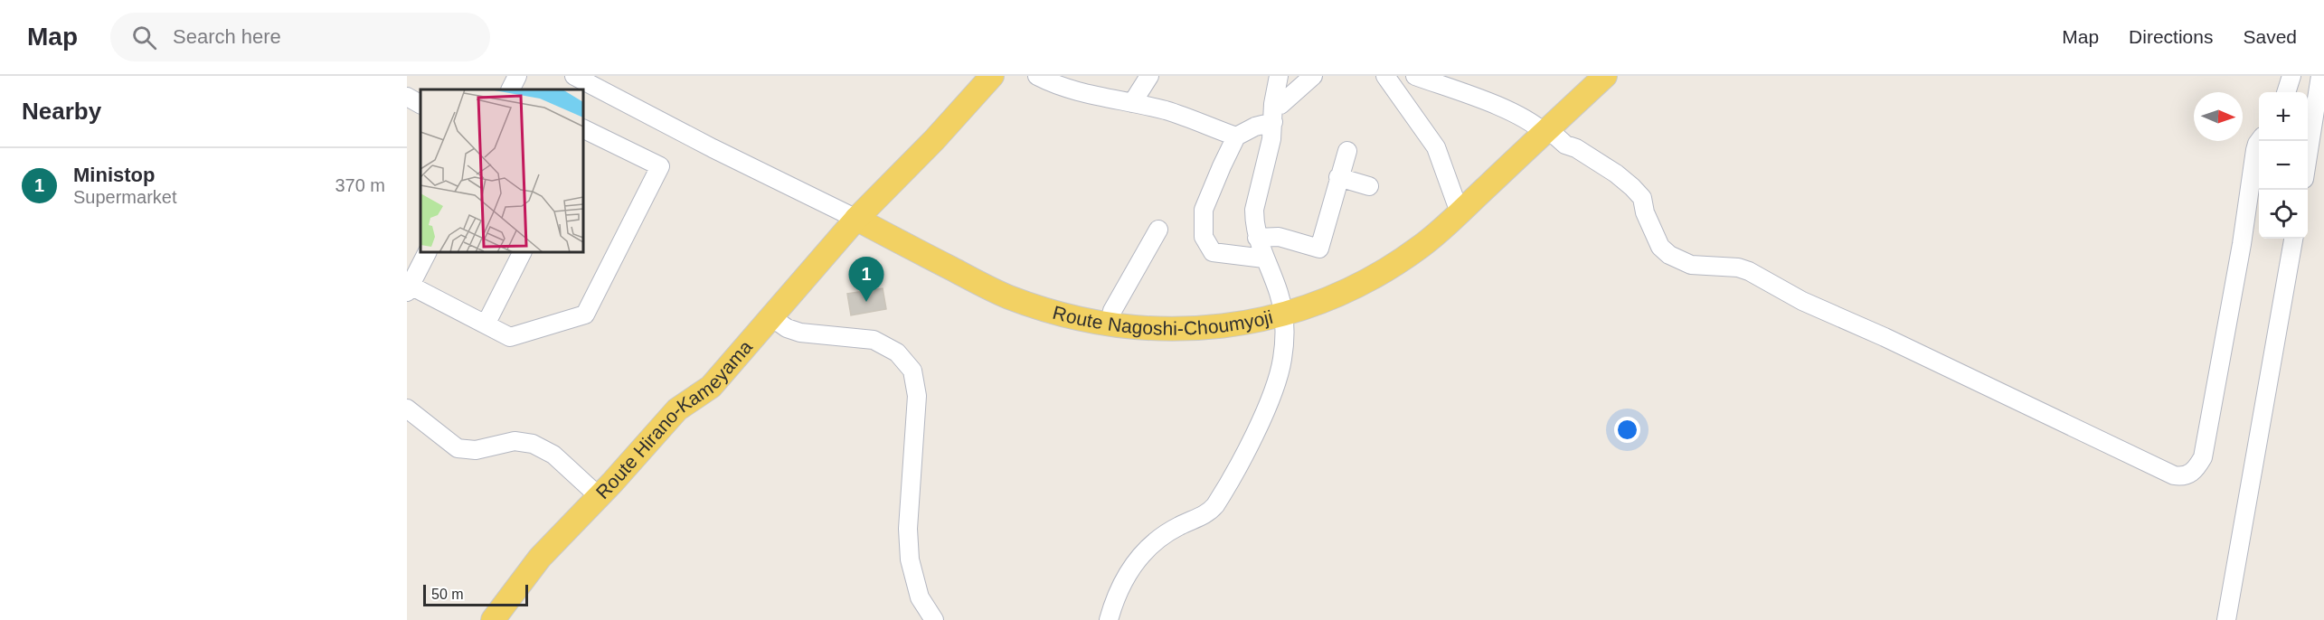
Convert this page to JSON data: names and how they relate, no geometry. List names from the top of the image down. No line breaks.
{"streets":{"main road":["Route Nagoshi-Choumyoji","Route Hirano-Kameyama"]},"crossings":[["Route Nagoshi-Choumyoji","Route Hirano-Kameyama"]],"scale_bar":"50 m","north":"right","page":{"header":"Map","search":"Search here","nav":["Map","Directions","Saved"],"heading":"Nearby","map_buttons":["+","−"],"list":[{"mark":"1","name":"Ministop","note":"Supermarket","value":"370 m"}],"pins":"1","scale":"50 m"}}
